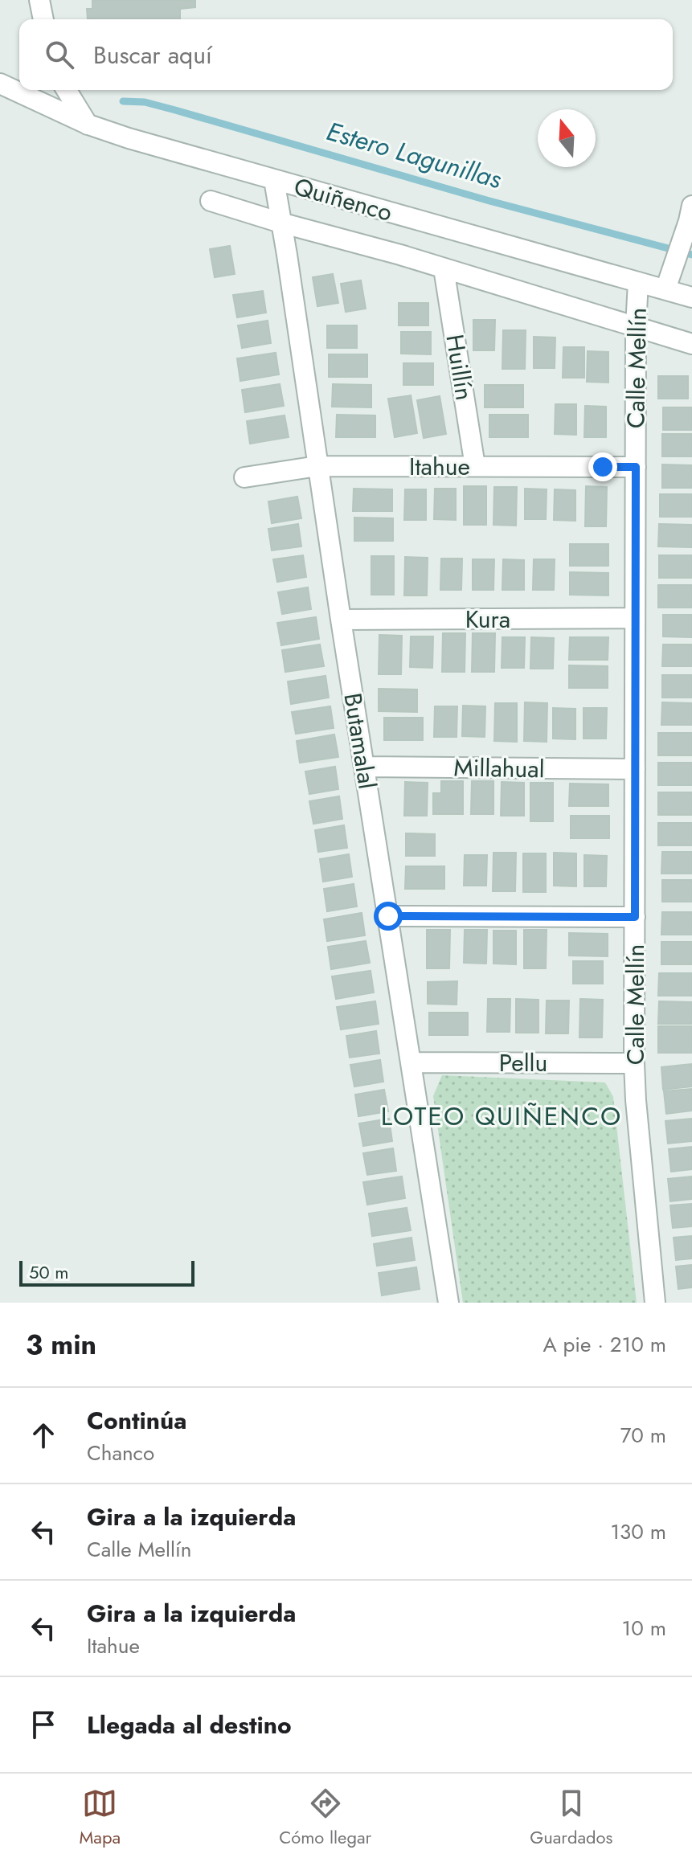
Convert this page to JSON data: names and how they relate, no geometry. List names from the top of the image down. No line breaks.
{"streets":{"street":["Quiñenco","Huillín","Calle Mellín","Itahue","Kura","Butamalal","Millahual","Pellu"]},"crossings":[["Quiñenco","Calle Mellín"],["Quiñenco","Butamalal"],["Huillín","Itahue"],["Calle Mellín","Itahue"],["Calle Mellín","Kura"],["Calle Mellín","Millahual"],["Calle Mellín","Pellu"],["Itahue","Butamalal"],["Kura","Butamalal"],["Butamalal","Millahual"],["Butamalal","Pellu"]],"districts":["LOTEO QUIÑENCO"],"water":["Estero Lagunillas"],"scale_bar":"50 m","north":"top","page":{"search":"Buscar aquí","scale":"50 m","heading":["3 min","A pie · 210 m"],"list":[["Continúa","Chanco","70 m"],["Gira a la izquierda","Calle Mellín","130 m"],["Gira a la izquierda","Itahue","10 m"],"Llegada al destino"],"nav":["Mapa","Cómo llegar","Guardados"]}}
